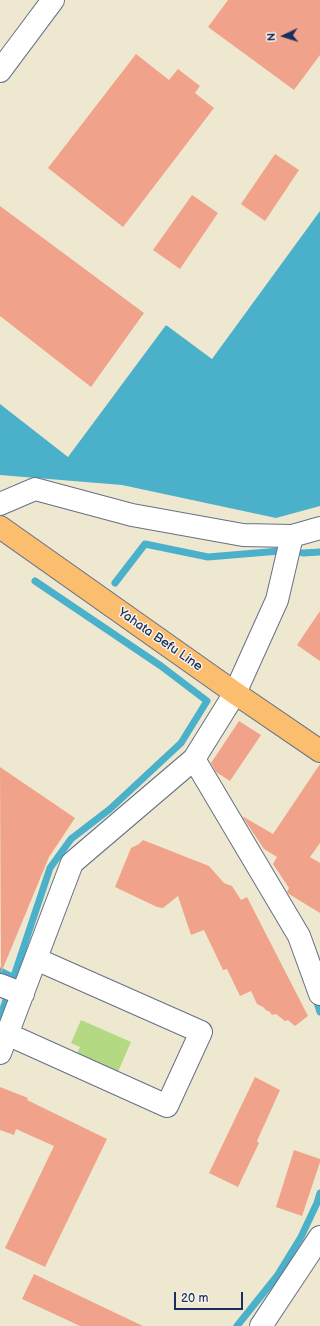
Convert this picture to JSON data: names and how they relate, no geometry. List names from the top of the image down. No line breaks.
{"streets":{"main road":["Yahata Befu Line"]},"scale_bar":"20 m","north":"left"}
